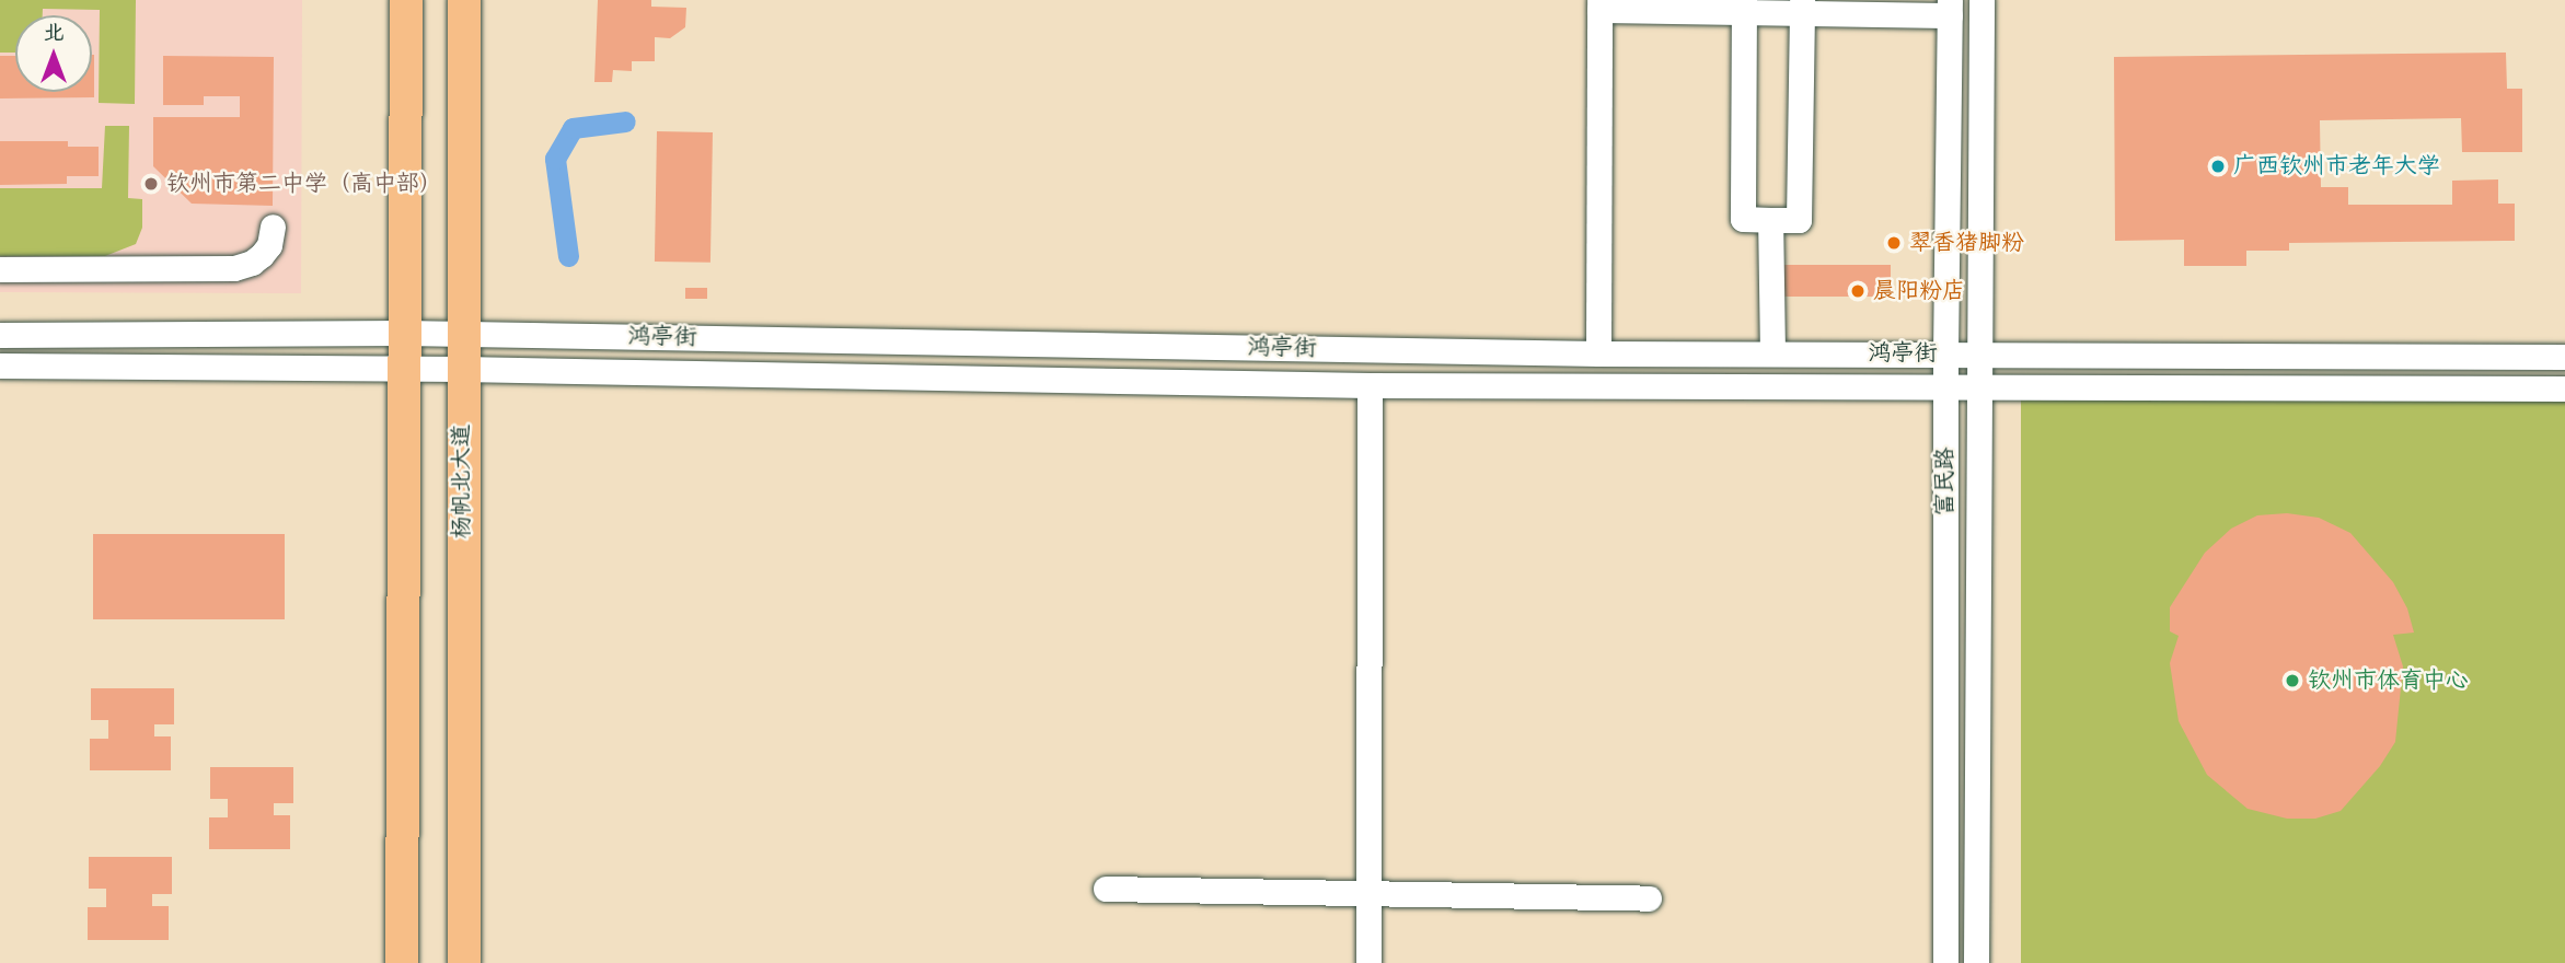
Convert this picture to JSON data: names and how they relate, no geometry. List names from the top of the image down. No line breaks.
{"streets":{"main road":["杨帆北大道"],"street":["鸿亭街","富民路"]},"crossings":[["鸿亭街","杨帆北大道"],["鸿亭街","富民路"]],"places":["广西钦州市老年大学","钦州市第二中学（高中部）","翠香猪脚粉","晨阳粉店","钦州市体育中心"],"north":"top"}
